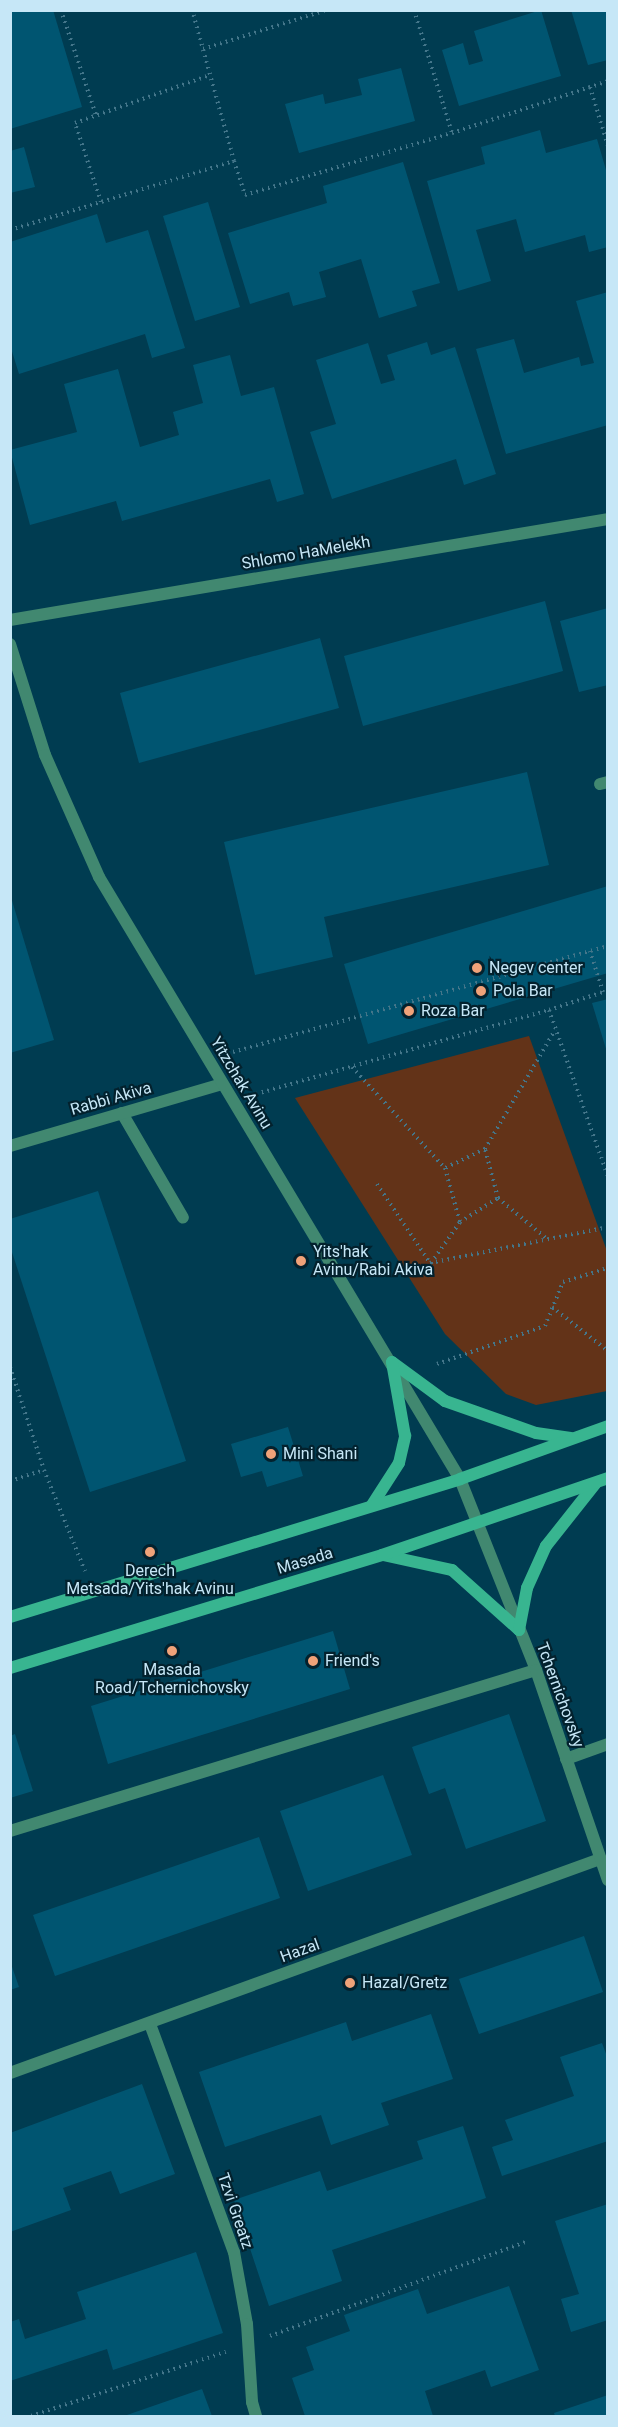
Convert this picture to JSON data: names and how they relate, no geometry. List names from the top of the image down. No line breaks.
{"streets":{"main road":["Masada"],"street":["Shlomo HaMelekh","Yitzchak Avinu","Rabbi Akiva","Tchernichovsky","Hazal","Tzvi Greatz"]},"crossings":[["Yitzchak Avinu","Rabbi Akiva"],["Yitzchak Avinu","Masada"],["Yitzchak Avinu","Tchernichovsky"],["Masada","Tchernichovsky"],["Tchernichovsky","Hazal"],["Hazal","Tzvi Greatz"]],"places":["Negev center","Pola Bar","Roza Bar","Yits'hak Avinu/Rabi Akiva","Mini Shani","Derech Metsada/Yits'hak Avinu","Masada Road/Tchernichovsky","Friend's","Hazal/Gretz"]}
